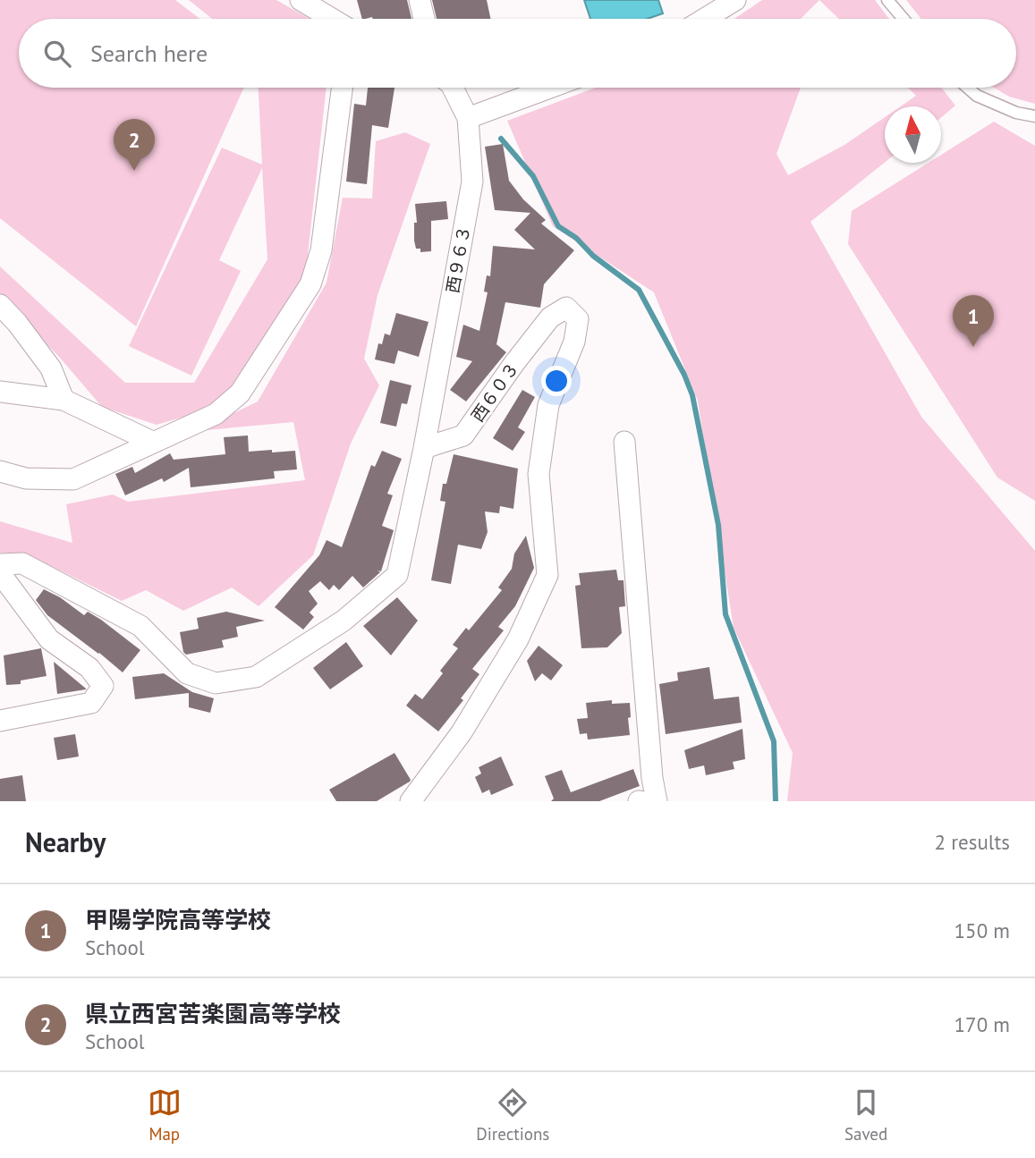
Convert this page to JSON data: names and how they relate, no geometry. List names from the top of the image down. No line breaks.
{"streets":{"street":["西９６３","西６０３"]},"crossings":[["西９６３","西６０３"]],"north":"top","page":{"search":"Search here","pins":["2","1"],"heading":["Nearby","2 results"],"list":[{"mark":"1","name":"甲陽学院高等学校","note":"School","value":"150 m"},{"mark":"2","name":"県立西宮苦楽園高等学校","note":"School","value":"170 m"}],"nav":["Map","Directions","Saved"]}}
